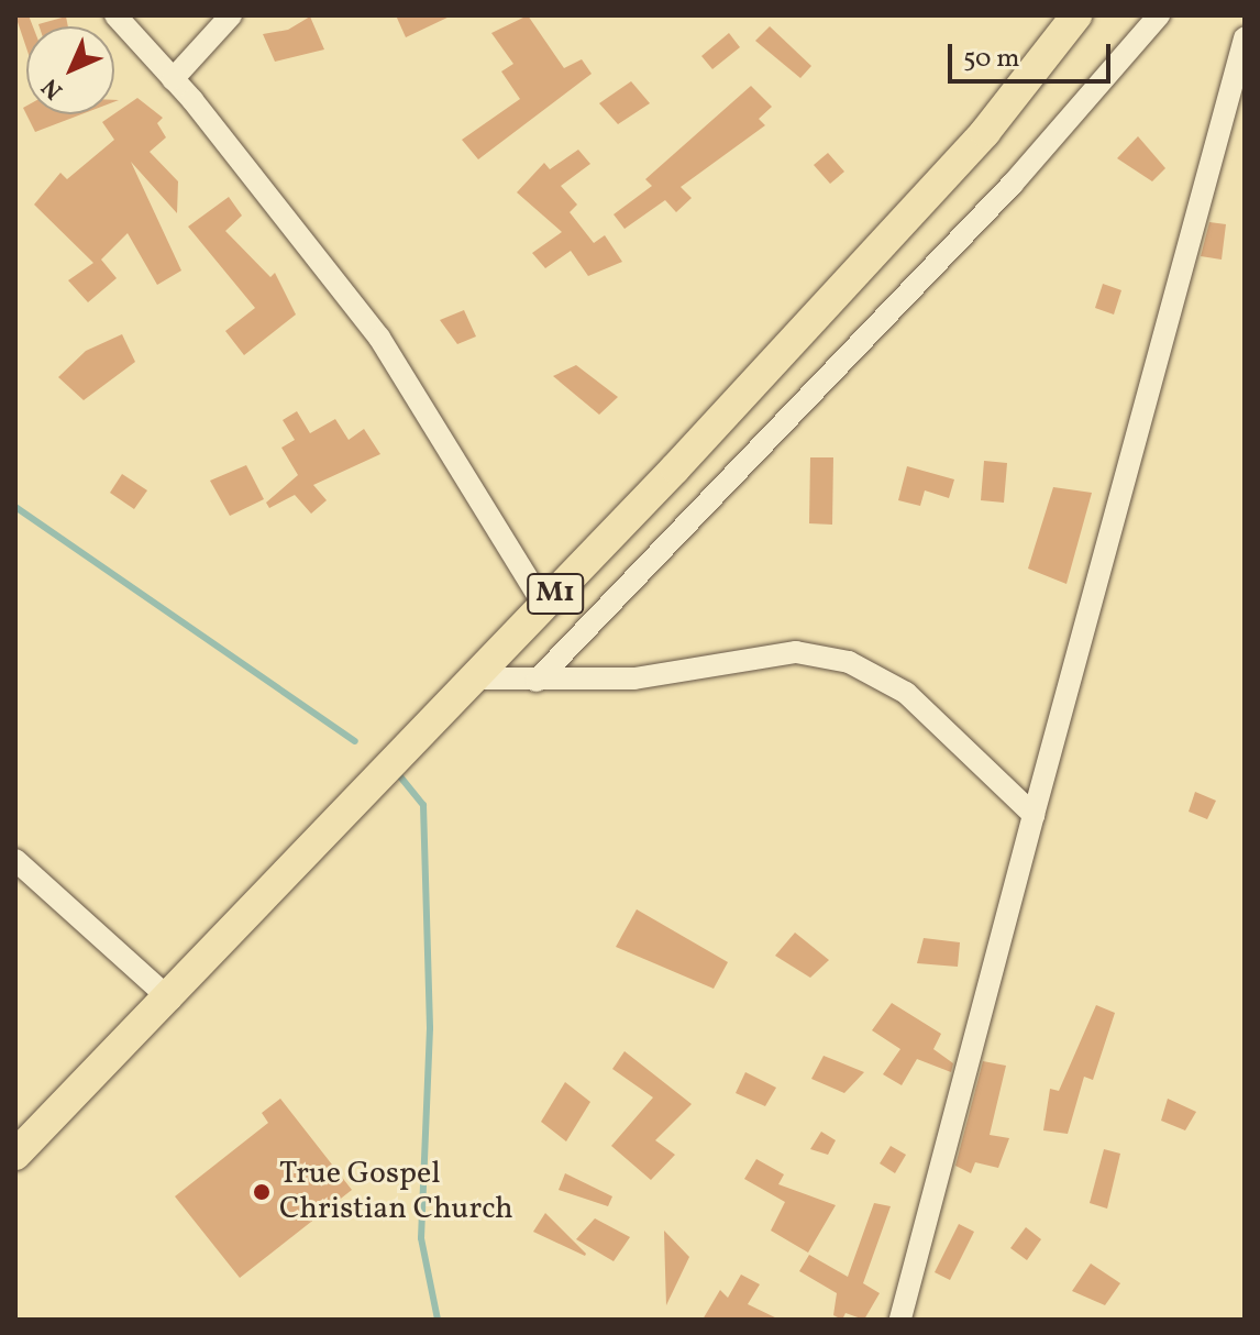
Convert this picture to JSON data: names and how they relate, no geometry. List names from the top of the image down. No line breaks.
{"streets":{"highway":["M1"]},"places":["True Gospel Christian Church"],"scale_bar":"50 m","north":"bottom left"}
